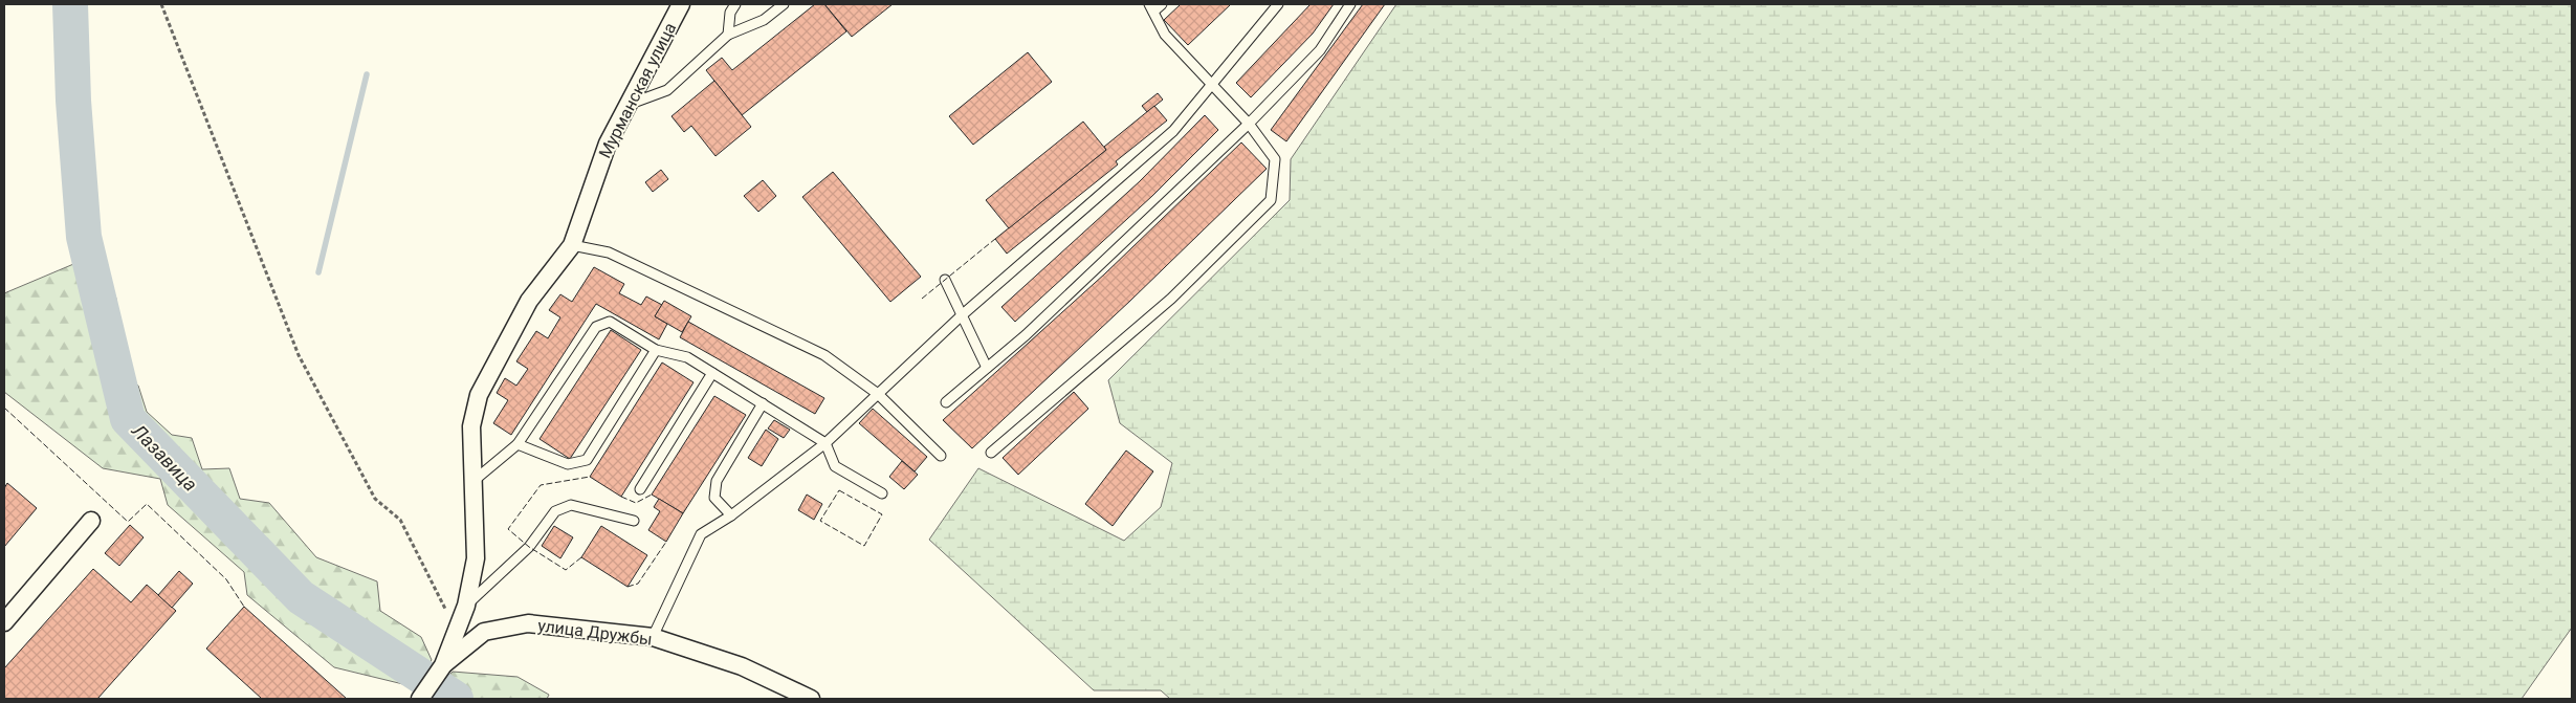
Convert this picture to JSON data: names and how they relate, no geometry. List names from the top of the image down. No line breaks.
{"streets":{"street":["Мурманская улица","улица Дружбы"]},"crossings":[["Мурманская улица","улица Дружбы"]],"water":["Лазавица"]}
